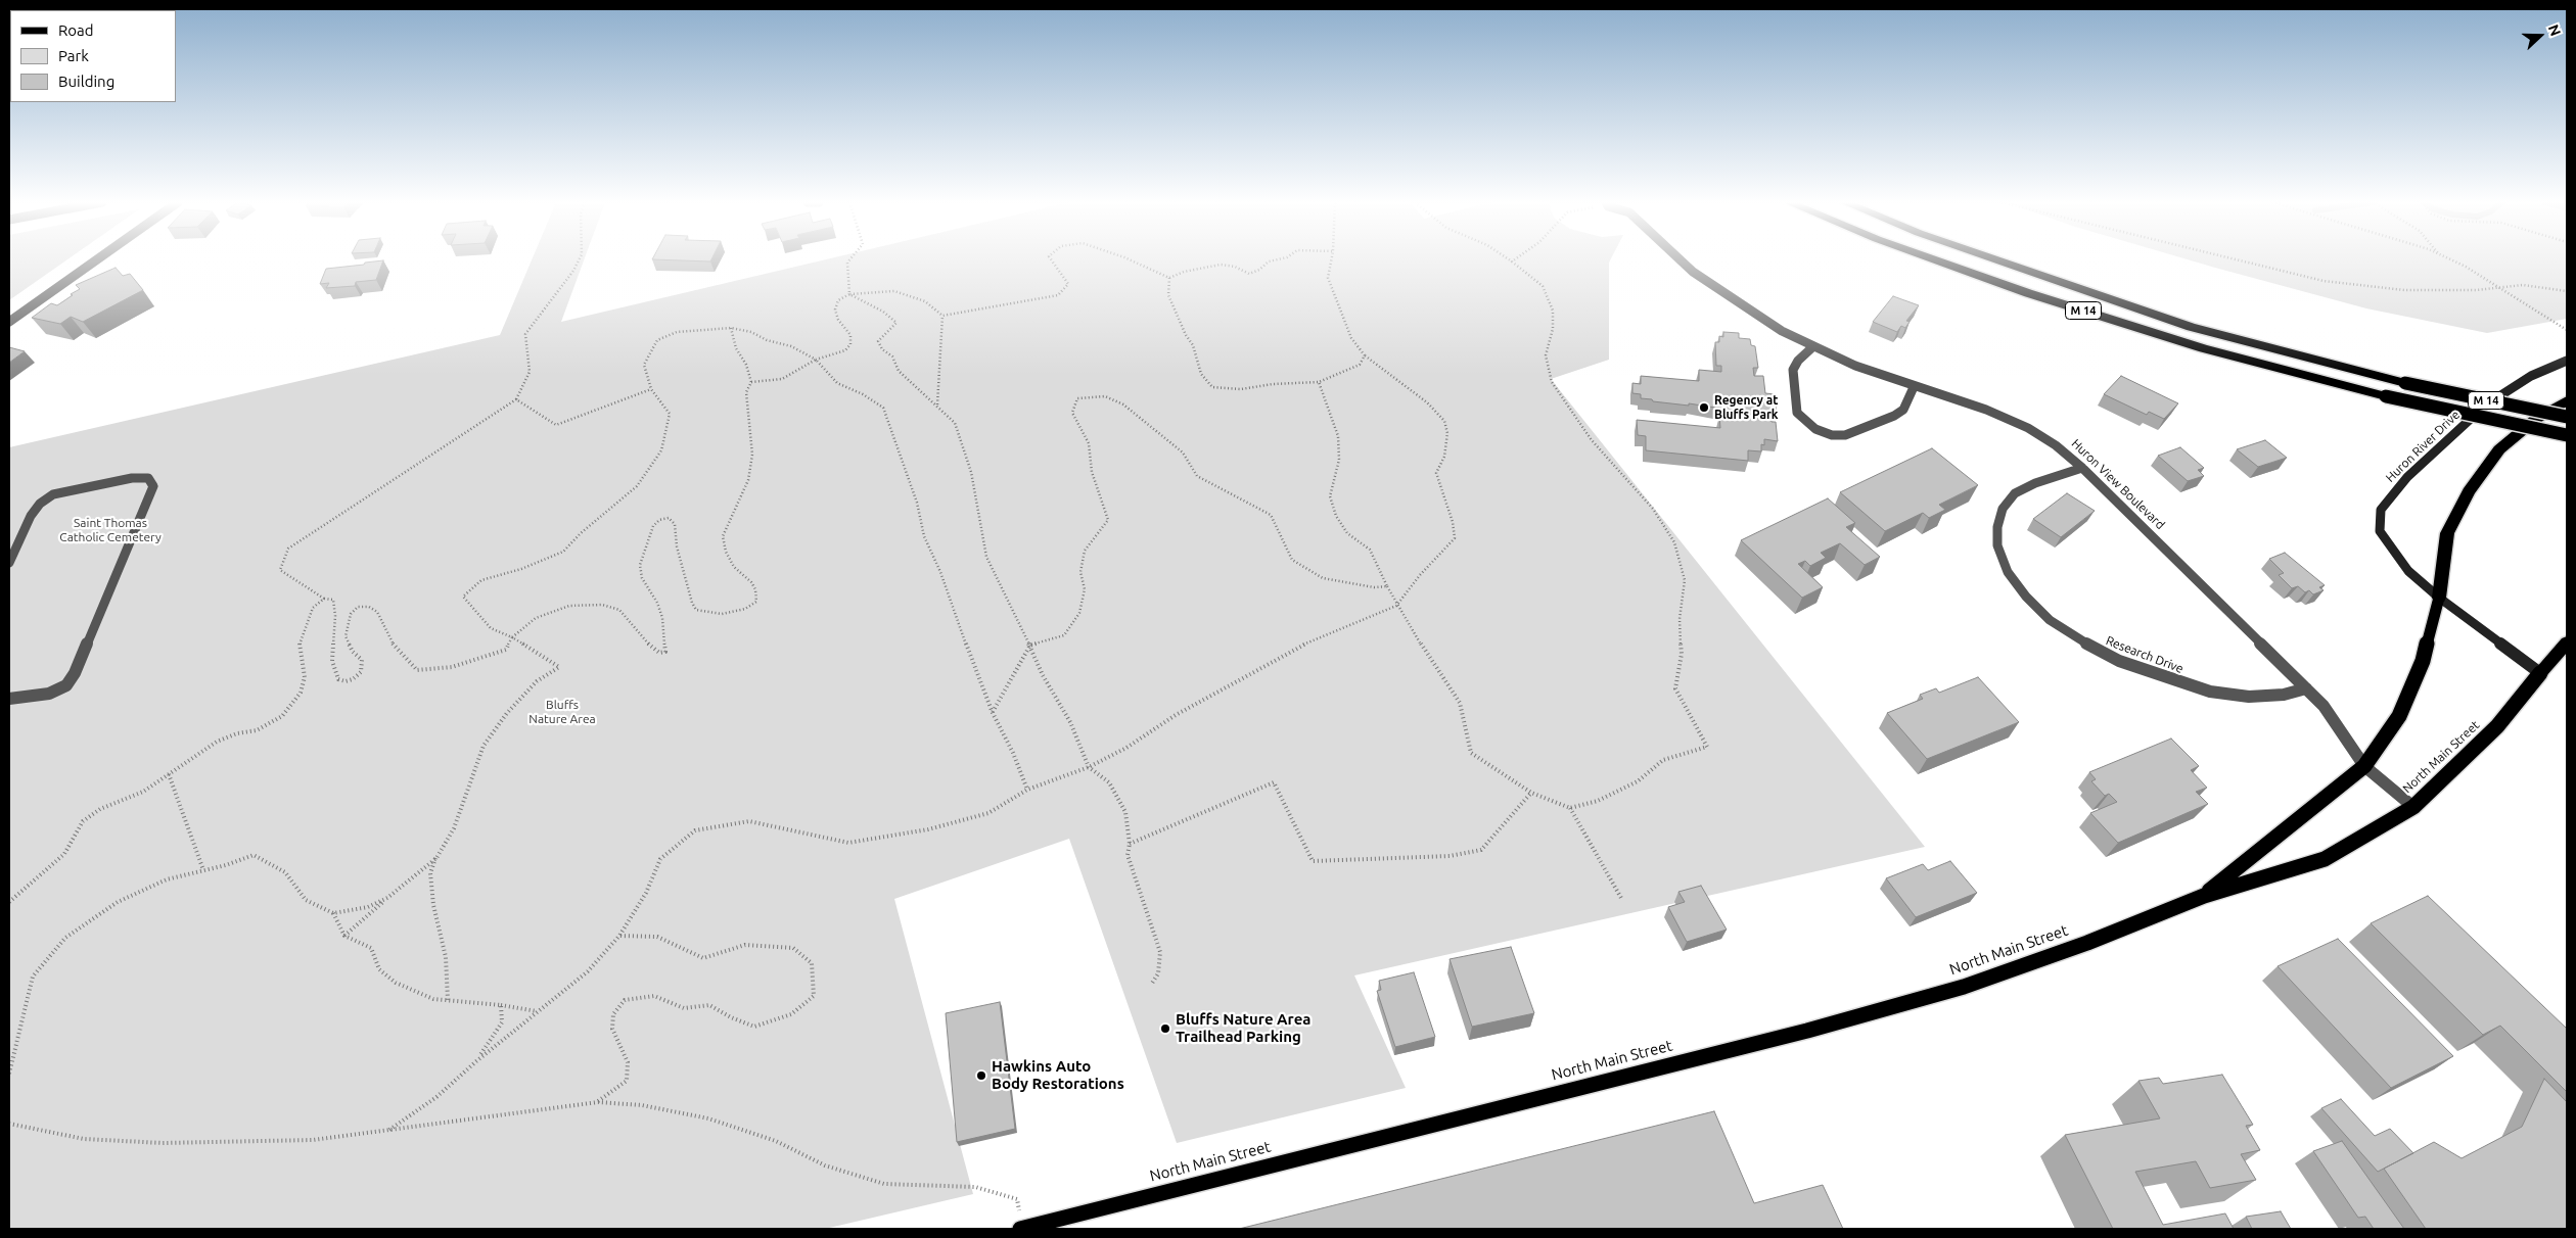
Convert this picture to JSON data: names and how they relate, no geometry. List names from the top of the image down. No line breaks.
{"streets":{"highway":["M 14"],"main road":["North Main Street"],"street":["Huron River Drive","Huron View Boulevard","Research Drive"]},"crossings":[["Huron River Drive","North Main Street"],["Huron View Boulevard","Research Drive"],["Huron View Boulevard","North Main Street"]],"parks":["Saint Thomas Catholic Cemetery","Bluffs Nature Area"],"places":["Regency at Bluffs Park","Bluffs Nature Area Trailhead Parking","Hawkins Auto Body Restorations"],"legend":["Road","Park","Building"],"north":"right"}
